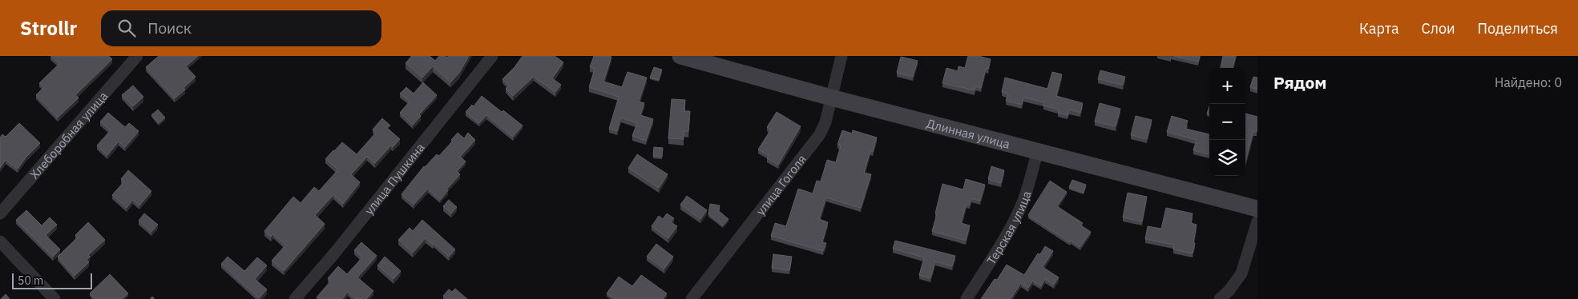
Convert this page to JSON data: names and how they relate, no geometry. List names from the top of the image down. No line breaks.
{"streets":{"street":["Длинная улица","Хлеборобная улица","улица Пушкина","улица Гоголя","Терская улица"]},"crossings":[["Длинная улица","улица Гоголя"],["Длинная улица","Терская улица"]],"scale_bar":"50 m","page":{"header":"Strollr","search":"Поиск","nav":["Карта","Слои","Поделиться"],"heading":["Рядом","Найдено: 0"],"map_buttons":["+","−"],"scale":"50 m"}}
